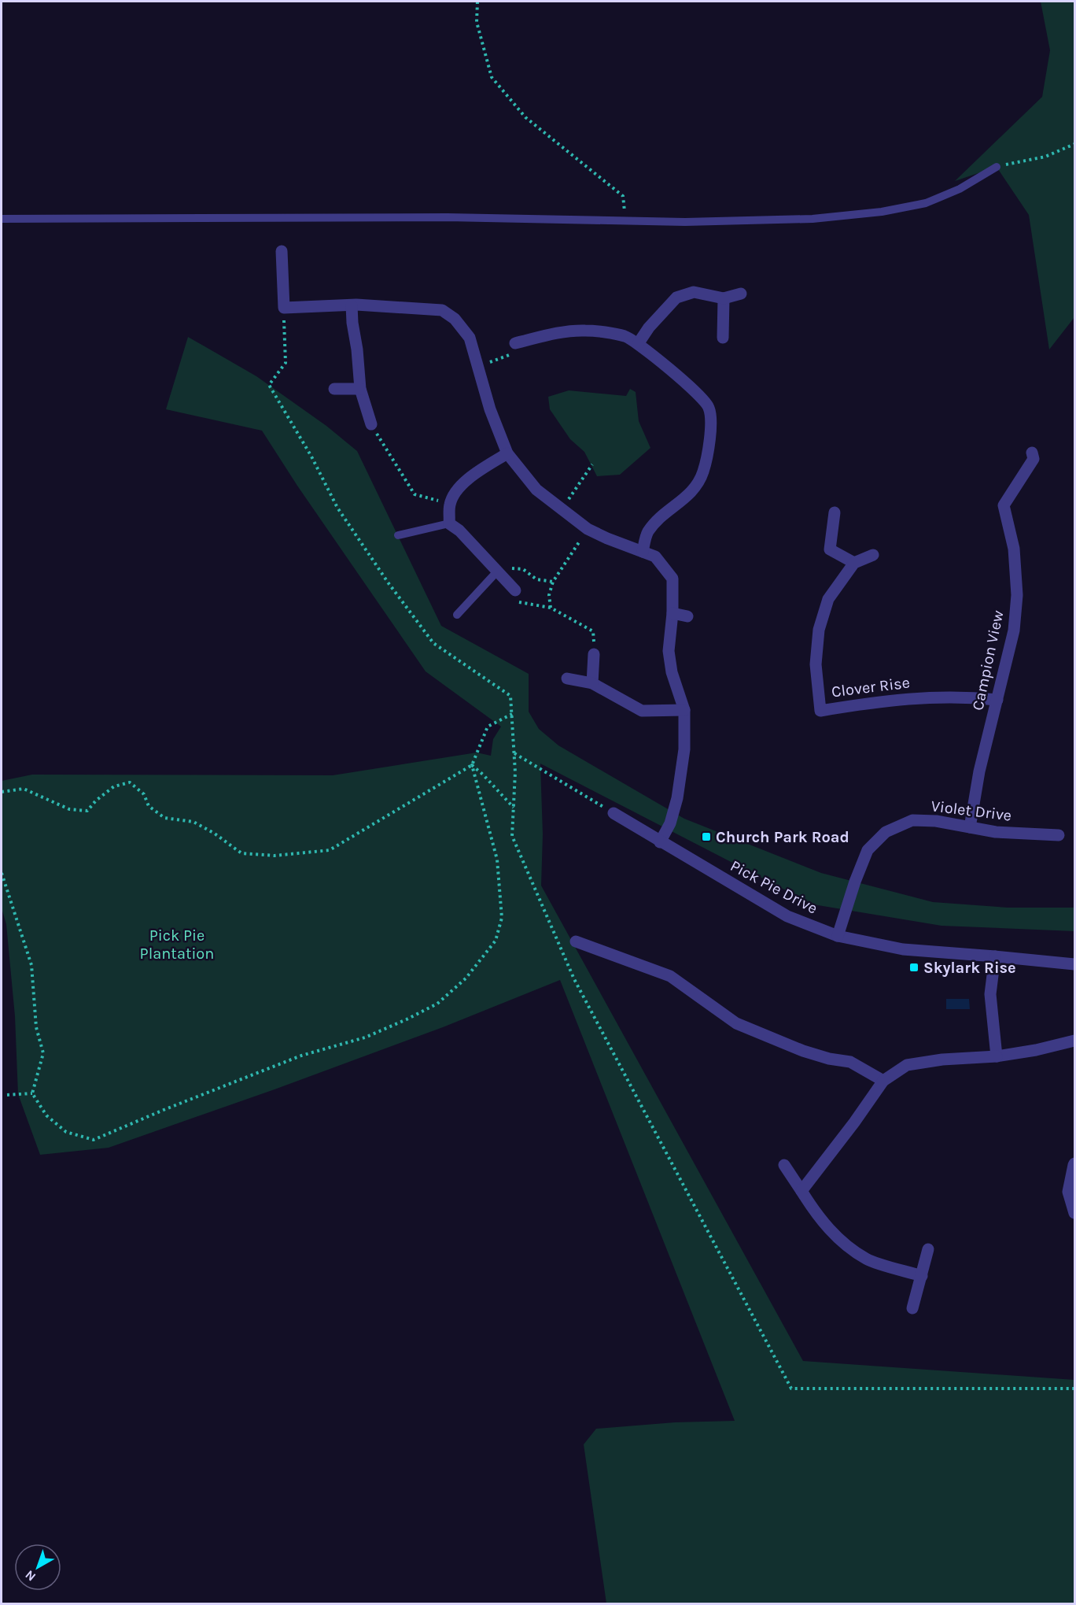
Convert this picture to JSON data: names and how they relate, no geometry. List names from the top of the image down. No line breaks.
{"streets":{"street":["Campion View","Clover Rise","Violet Drive","Pick Pie Drive"]},"crossings":[["Campion View","Clover Rise"],["Campion View","Violet Drive"],["Violet Drive","Pick Pie Drive"]],"parks":["Pick Pie Plantation"],"places":{"transit":["Church Park Road","Skylark Rise"]},"north":"bottom left"}
